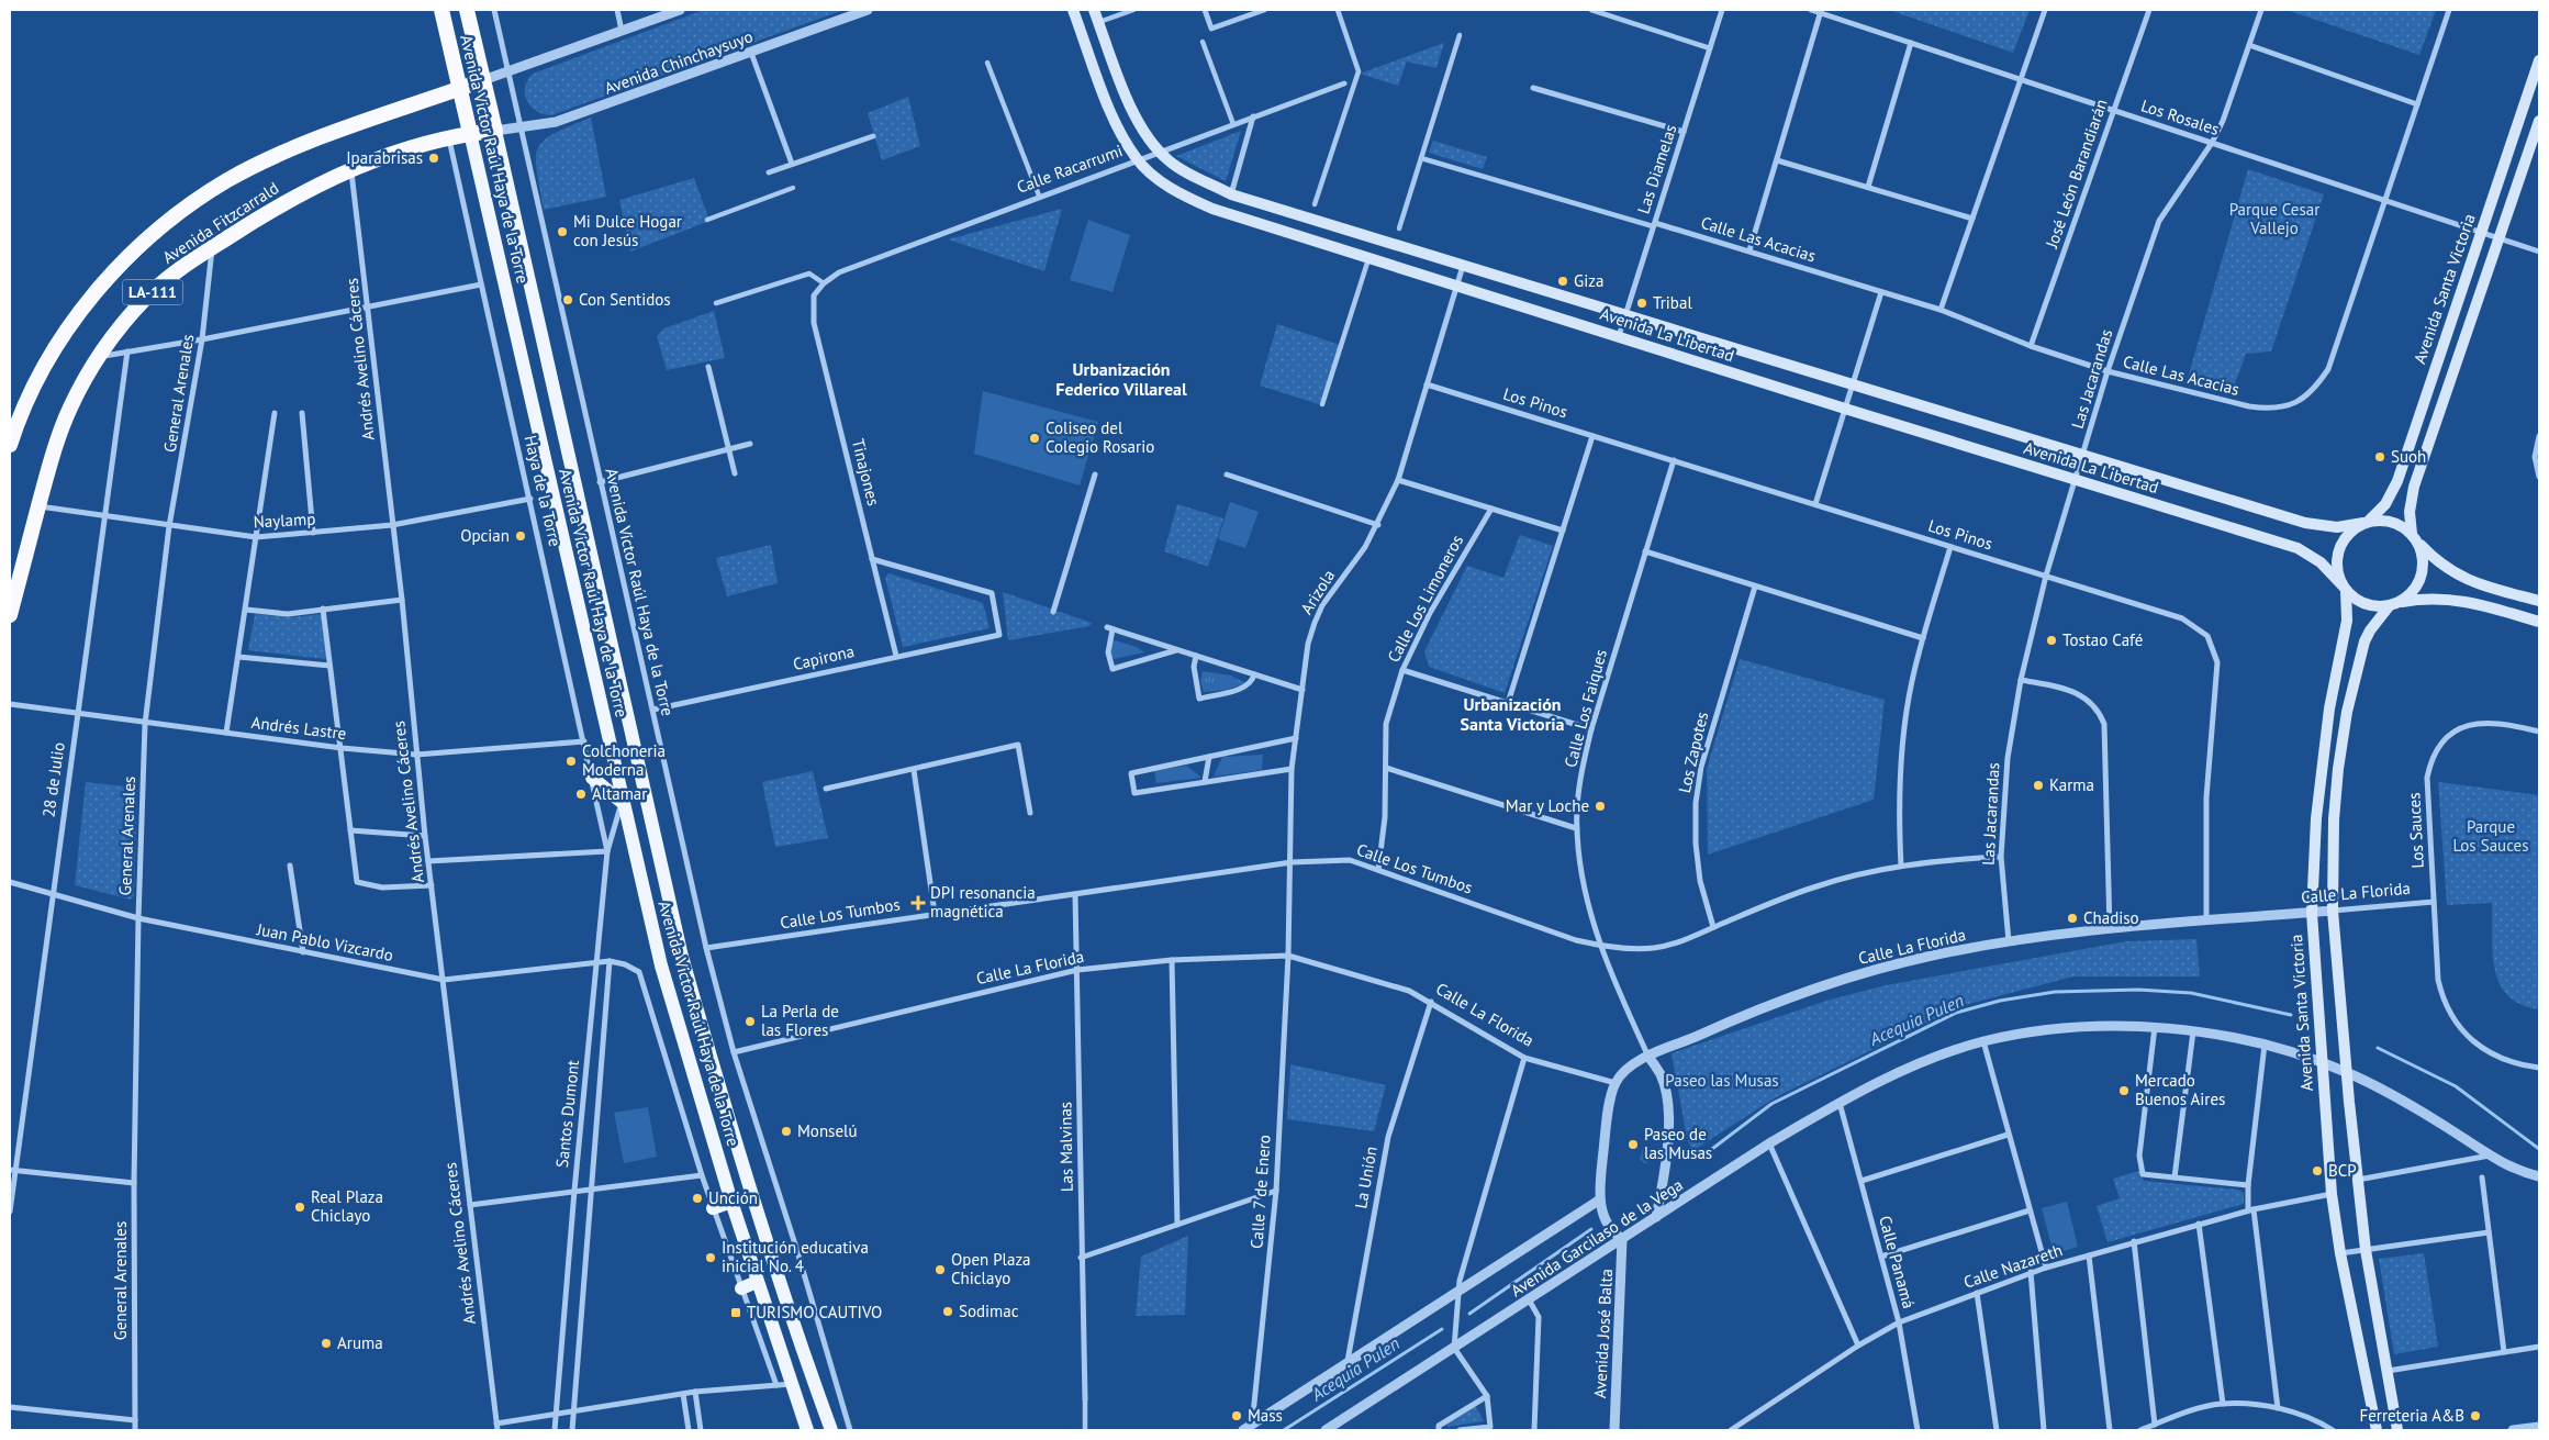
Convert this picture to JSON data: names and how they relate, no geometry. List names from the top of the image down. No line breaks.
{"streets":{"highway":["Avenida Victor Raúl Haya de la Torre","Avenida Fitzcarrald","LA-111"],"main road":["Avenida Santa Victoria","Avenida La Libertad"],"street":["Avenida Chinchaysuyo","Los Rosales","Calle Racarrumi","Las Diamelas","José León Barandiarán","Calle Las Acacias","Andrés Avelino Cáceres","Las Jacarandas","General Arenales","Los Pinos","Tinajones","Haya de la Torre","Naylamp","Avenida Víctor Raúl Haya de la Torre","Arizola","Calle Los Limoneros","Capirona","Calle Los Faiques","Andrés Lastre","Los Zapotes","28 de Julio","Los Sauces","Calle Los Tumbos","Calle La Florida","Juan Pablo Vizcardo","Santos Dumont","Las Malvinas","La Unión","Calle 7 de Enero","Avenida Garcilaso de la Vega","Calle Panamá","Calle Nazareth","Avenida José Balta"]},"crossings":[["Avenida Chinchaysuyo","Avenida Victor Raúl Haya de la Torre"],["Avenida Chinchaysuyo","Avenida Fitzcarrald"],["Avenida Chinchaysuyo","Avenida Víctor Raúl Haya de la Torre"],["Los Rosales","José León Barandiarán"],["Los Rosales","Calle Las Acacias"],["Los Rosales","Avenida Santa Victoria"],["Los Rosales","Las Jacarandas"],["Avenida Victor Raúl Haya de la Torre","Avenida Fitzcarrald"],["Avenida Victor Raúl Haya de la Torre","Santos Dumont"],["Calle Racarrumi","Avenida La Libertad"],["Calle Racarrumi","Tinajones"],["Las Diamelas","Calle Las Acacias"],["Las Diamelas","Avenida La Libertad"],["José León Barandiarán","Calle Las Acacias"],["Avenida Fitzcarrald","Andrés Avelino Cáceres"],["Avenida Fitzcarrald","General Arenales"],["Avenida Fitzcarrald","Haya de la Torre"],["Avenida Fitzcarrald","Naylamp"],["Calle Las Acacias","Las Jacarandas"],["Avenida Santa Victoria","Avenida La Libertad"],["Avenida Santa Victoria","Calle La Florida"],["Avenida Santa Victoria","Avenida Garcilaso de la Vega"],["Avenida Santa Victoria","Calle Nazareth"],["Avenida La Libertad","Las Jacarandas"],["Avenida La Libertad","Arizola"],["Andrés Avelino Cáceres","Naylamp"],["Andrés Avelino Cáceres","Andrés Lastre"],["Andrés Avelino Cáceres","Juan Pablo Vizcardo"],["Las Jacarandas","Los Pinos"],["Las Jacarandas","Calle Los Tumbos"],["Las Jacarandas","Calle La Florida"],["General Arenales","Naylamp"],["General Arenales","Andrés Lastre"],["General Arenales","Juan Pablo Vizcardo"],["Los Pinos","Arizola"],["Los Pinos","Calle Los Faiques"],["Los Pinos","Calle La Florida"],["Tinajones","Capirona"],["Haya de la Torre","Naylamp"],["Haya de la Torre","Andrés Lastre"],["Haya de la Torre","Santos Dumont"],["Naylamp","28 de Julio"],["Avenida Víctor Raúl Haya de la Torre","Capirona"],["Avenida Víctor Raúl Haya de la Torre","Calle Los Tumbos"],["Avenida Víctor Raúl Haya de la Torre","Calle La Florida"],["Arizola","Calle Los Tumbos"],["Arizola","Calle La Florida"],["Arizola","Calle 7 de Enero"],["Calle Los Limoneros","Calle Los Tumbos"],["Calle Los Faiques","Calle Los Tumbos"],["Calle Los Faiques","Calle La Florida"],["Andrés Lastre","28 de Julio"],["Los Zapotes","Calle Los Tumbos"],["28 de Julio","Juan Pablo Vizcardo"],["Los Sauces","Calle La Florida"],["Calle Los Tumbos","Las Malvinas"],["Calle La Florida","Las Malvinas"],["Calle La Florida","La Unión"],["Calle La Florida","Calle 7 de Enero"],["Juan Pablo Vizcardo","Santos Dumont"],["La Unión","Avenida Garcilaso de la Vega"],["Calle 7 de Enero","Avenida Garcilaso de la Vega"],["Avenida Garcilaso de la Vega","Calle Panamá"],["Avenida Garcilaso de la Vega","Avenida José Balta"],["Calle Panamá","Calle Nazareth"]],"districts":["Urbanización Federico Villareal","Urbanización Santa Victoria"],"water":["Acequia Pulen"],"parks":["Parque Cesar Vallejo","Parque Los Sauces","Paseo las Musas"],"places":{"other":["Iparabrisas","Mi Dulce Hogar con Jesús","Giza","Con Sentidos","Tribal","Coliseo del Colegio Rosario","Suoh","Opcian","Tostao Café","Colchoneria Moderna","Karma","Altamar","Mar y Loche","Chadiso","La Perla de las Flores","Mercado Buenos Aires","Monselú","Paseo de las Musas","BCP","Unción","Real Plaza Chiclayo","Institución educativa inicial No. 4","Open Plaza Chiclayo","Sodimac","Aruma","Mass","Ferreteria A&B"],"health":["DPI resonancia magnética"],"transit":["TURISMO CAUTIVO"]}}
